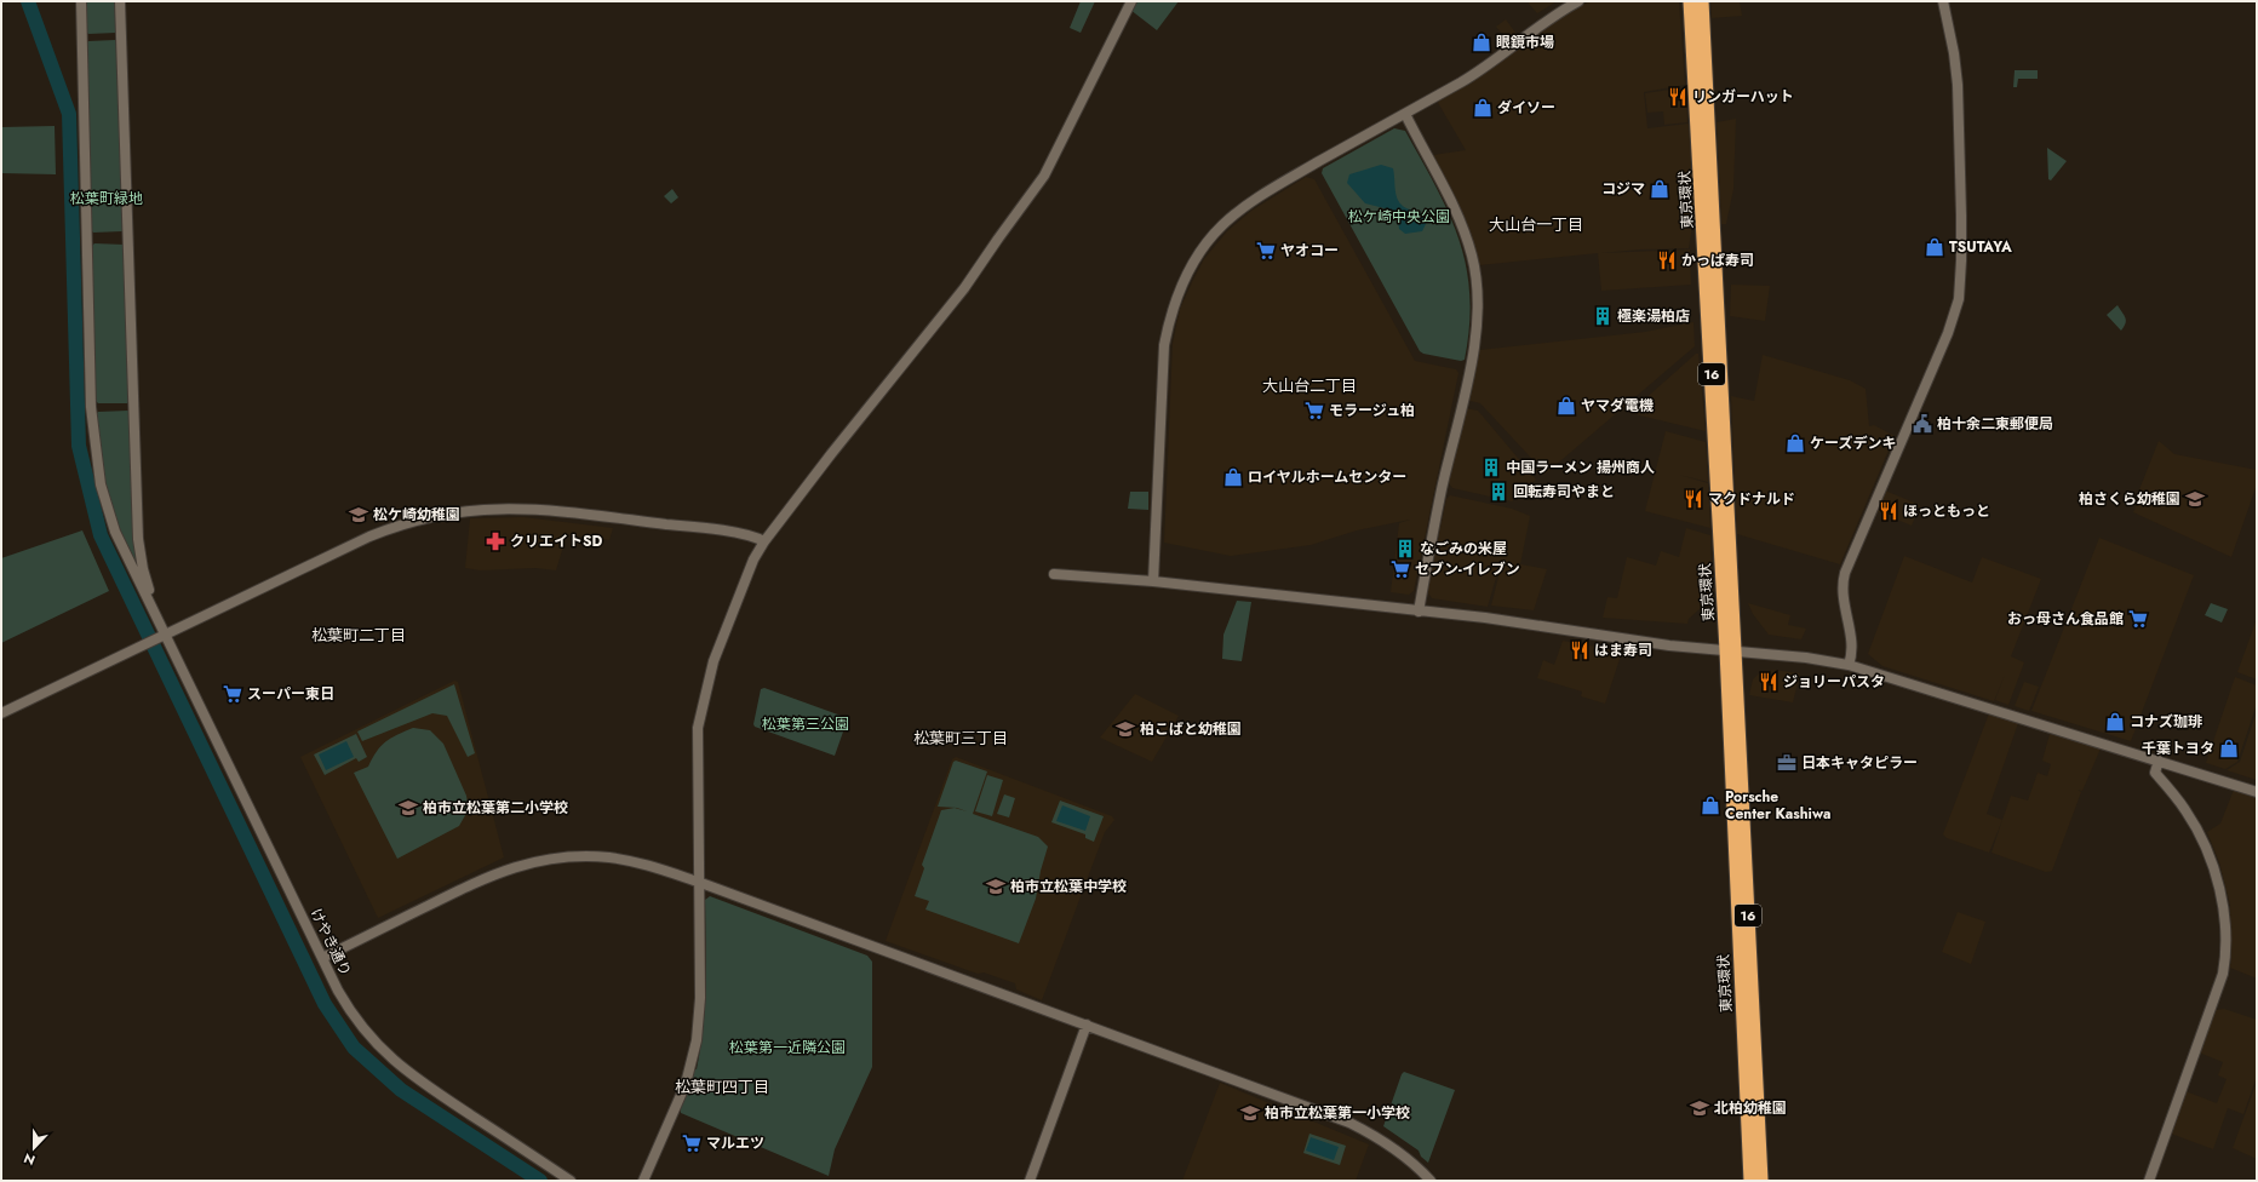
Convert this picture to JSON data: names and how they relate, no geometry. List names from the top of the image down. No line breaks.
{"streets":{"highway":["東京環状","16"],"street":["けやき通り"]},"districts":["大山台一丁目","大山台二丁目","松葉町二丁目","松葉町三丁目","松葉町四丁目"],"parks":["松葉町緑地","松ケ崎中央公園","松葉第三公園","松葉第一近隣公園"],"places":{"shop":["眼鏡市場","ダイソー","コジマ","TSUTAYA","ヤマダ電機","ケーズデンキ","ロイヤルホームセンター","コナズ珈琲","千葉トヨタ","Porsche Center Kashiwa"],"restaurant":["リンガーハット","かっぱ寿司","マクドナルド","ほっともっと","はま寿司","ジョリーパスタ"],"supermarket":["ヤオコー","モラージュ柏","セブン-イレブン","おっ母さん食品館","スーパー東日","マルエツ"],"building":["極楽湯柏店","中国ラーメン 揚州商人","回転寿司やまと","なごみの米屋"],"public building":["柏十余二東郵便局"],"school or university":["柏さくら幼稚園","松ケ崎幼稚園","柏こばと幼稚園","柏市立松葉第二小学校","柏市立松葉中学校","北柏幼稚園","柏市立松葉第一小学校"],"pharmacy":["クリエイトSD"],"office":["日本キャタピラー"]},"north":"bottom"}
